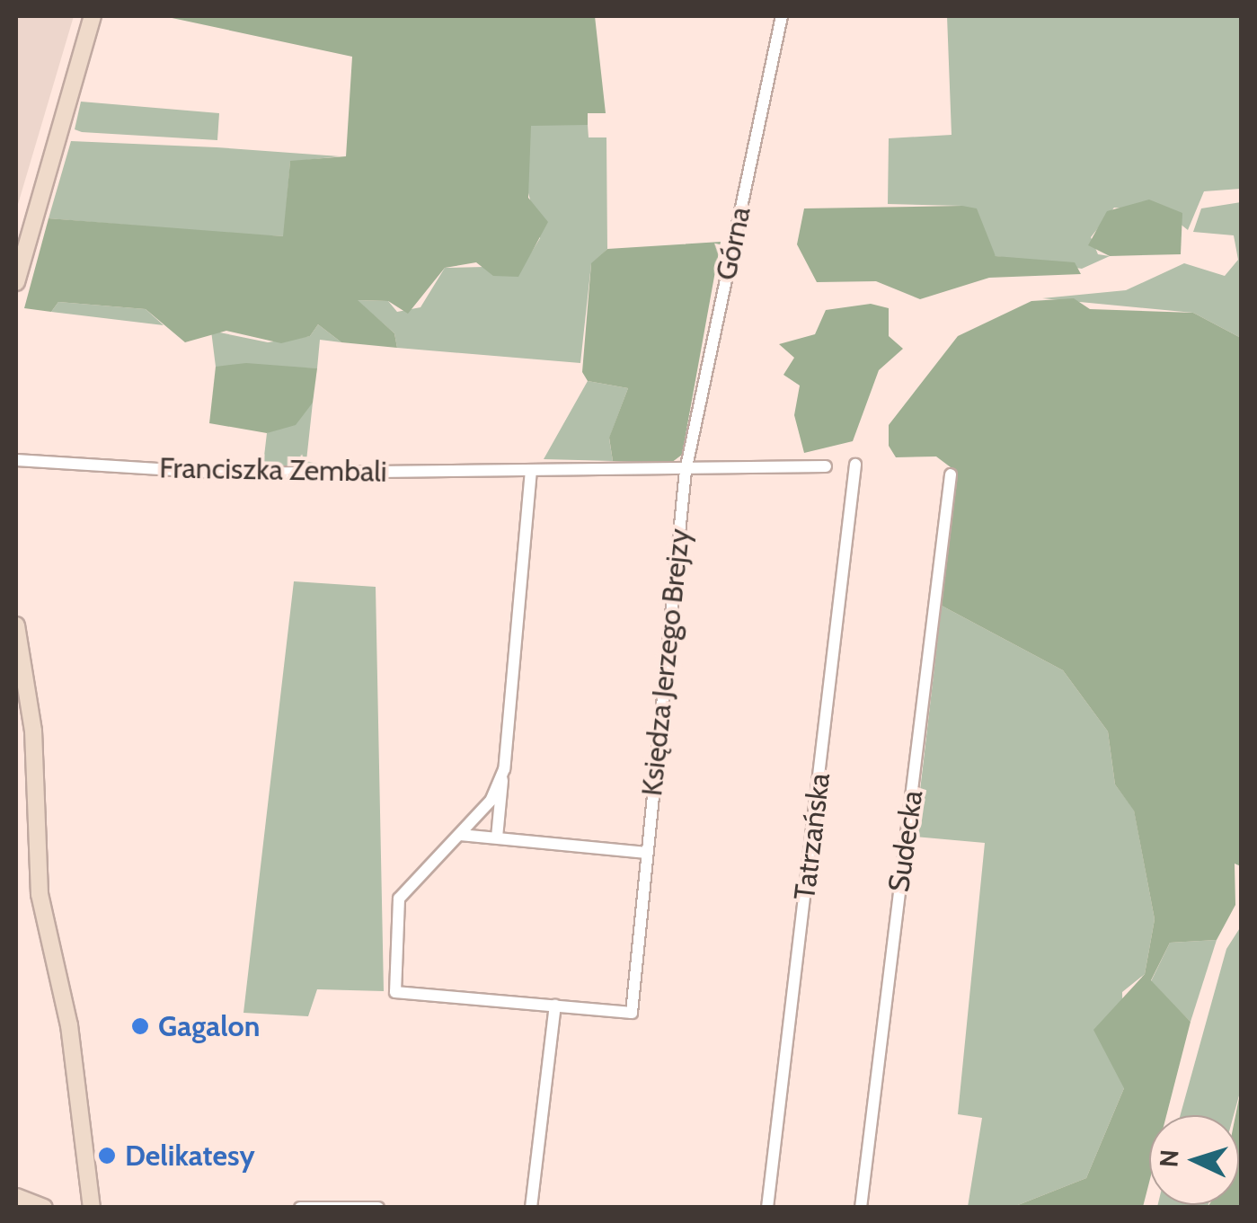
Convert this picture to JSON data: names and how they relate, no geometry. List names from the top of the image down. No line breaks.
{"streets":{"street":["Górna","Franciszka Zembali","Księdza Jerzego Brejzy","Tatrzańska","Sudecka"]},"crossings":[["Górna","Franciszka Zembali"],["Górna","Księdza Jerzego Brejzy"],["Franciszka Zembali","Księdza Jerzego Brejzy"]],"places":["Gagalon","Delikatesy"],"north":"left"}
